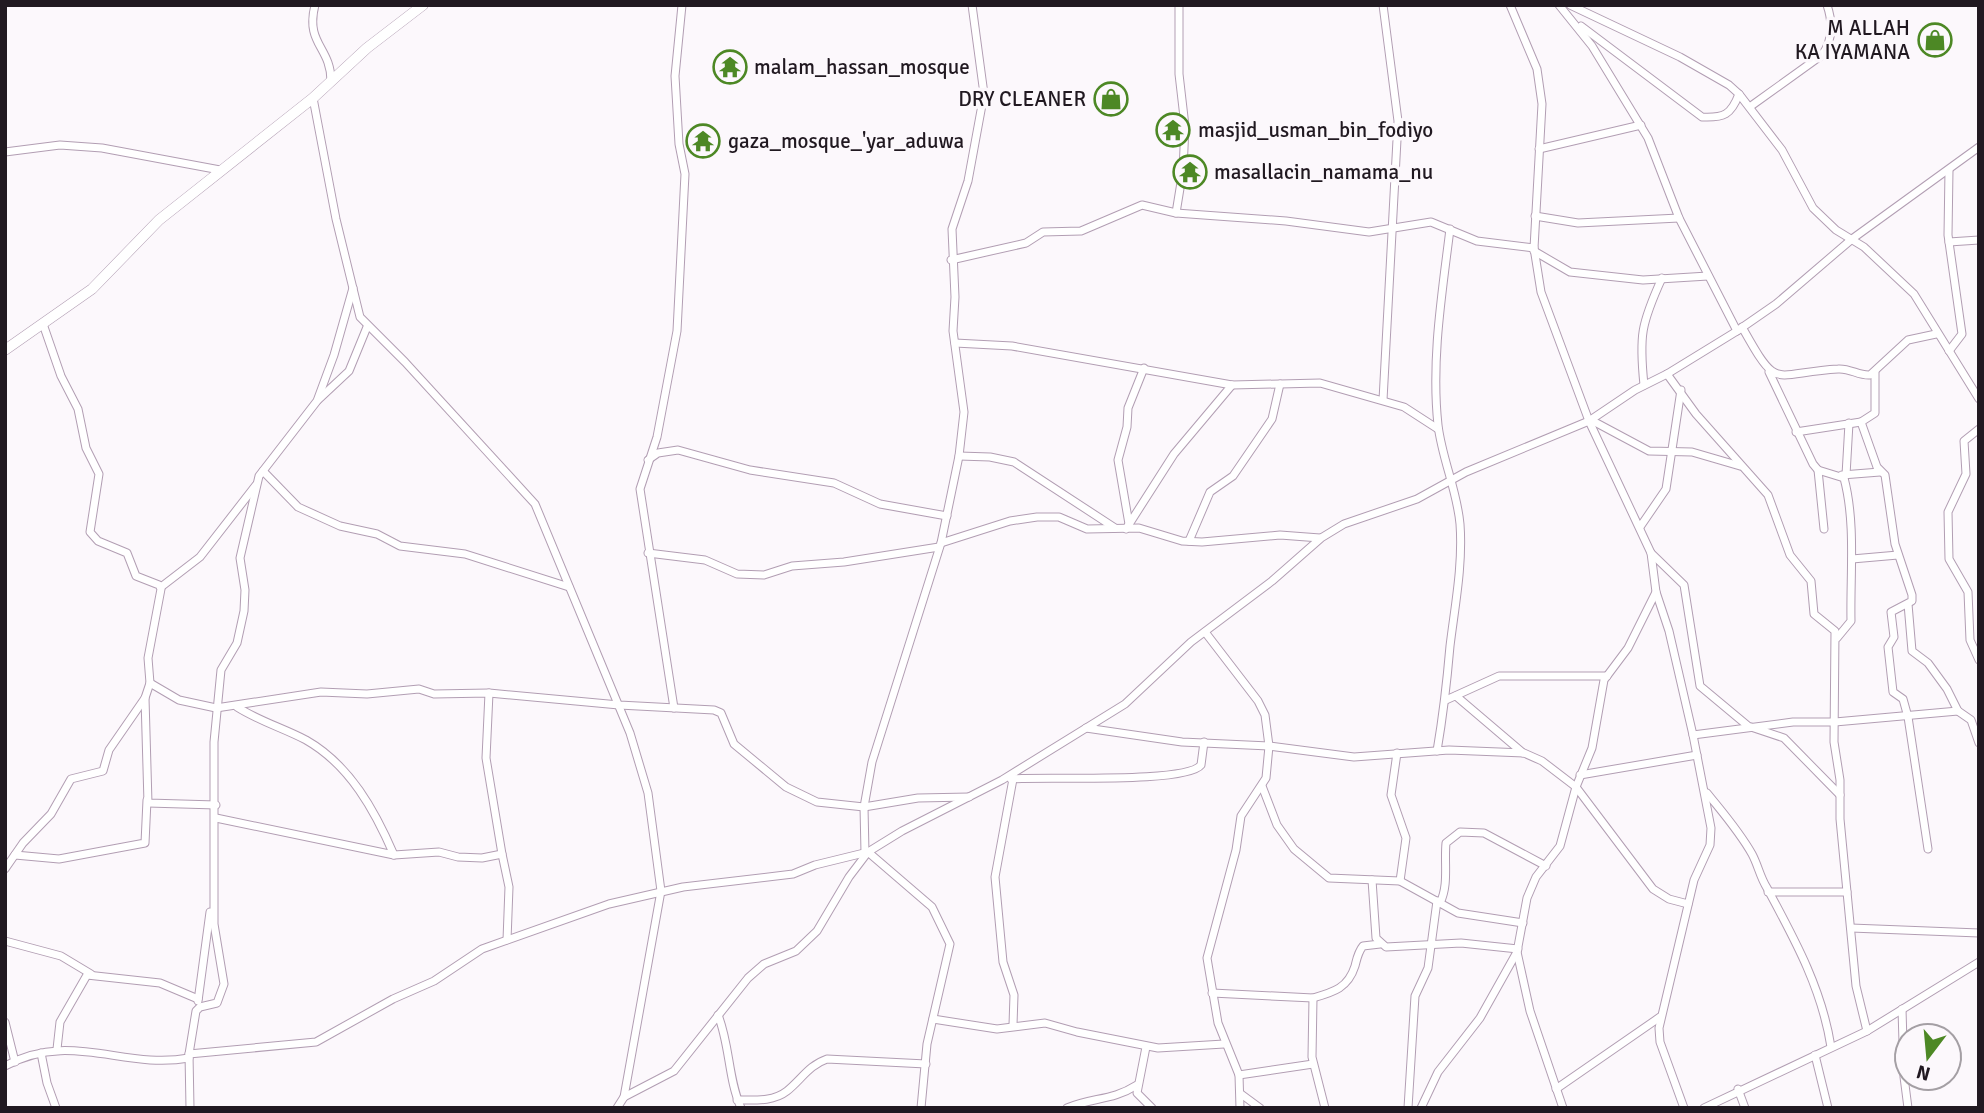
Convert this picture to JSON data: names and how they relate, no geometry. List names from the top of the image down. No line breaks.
{"places":{"shop":["M ALLAH KA IYAMANA","DRY CLEANER"],"temple":["malam_hassan_mosque","masjid_usman_bin_fodiyo","gaza_mosque_'yar_aduwa","masallacin_namama_nu"]},"north":"bottom"}
